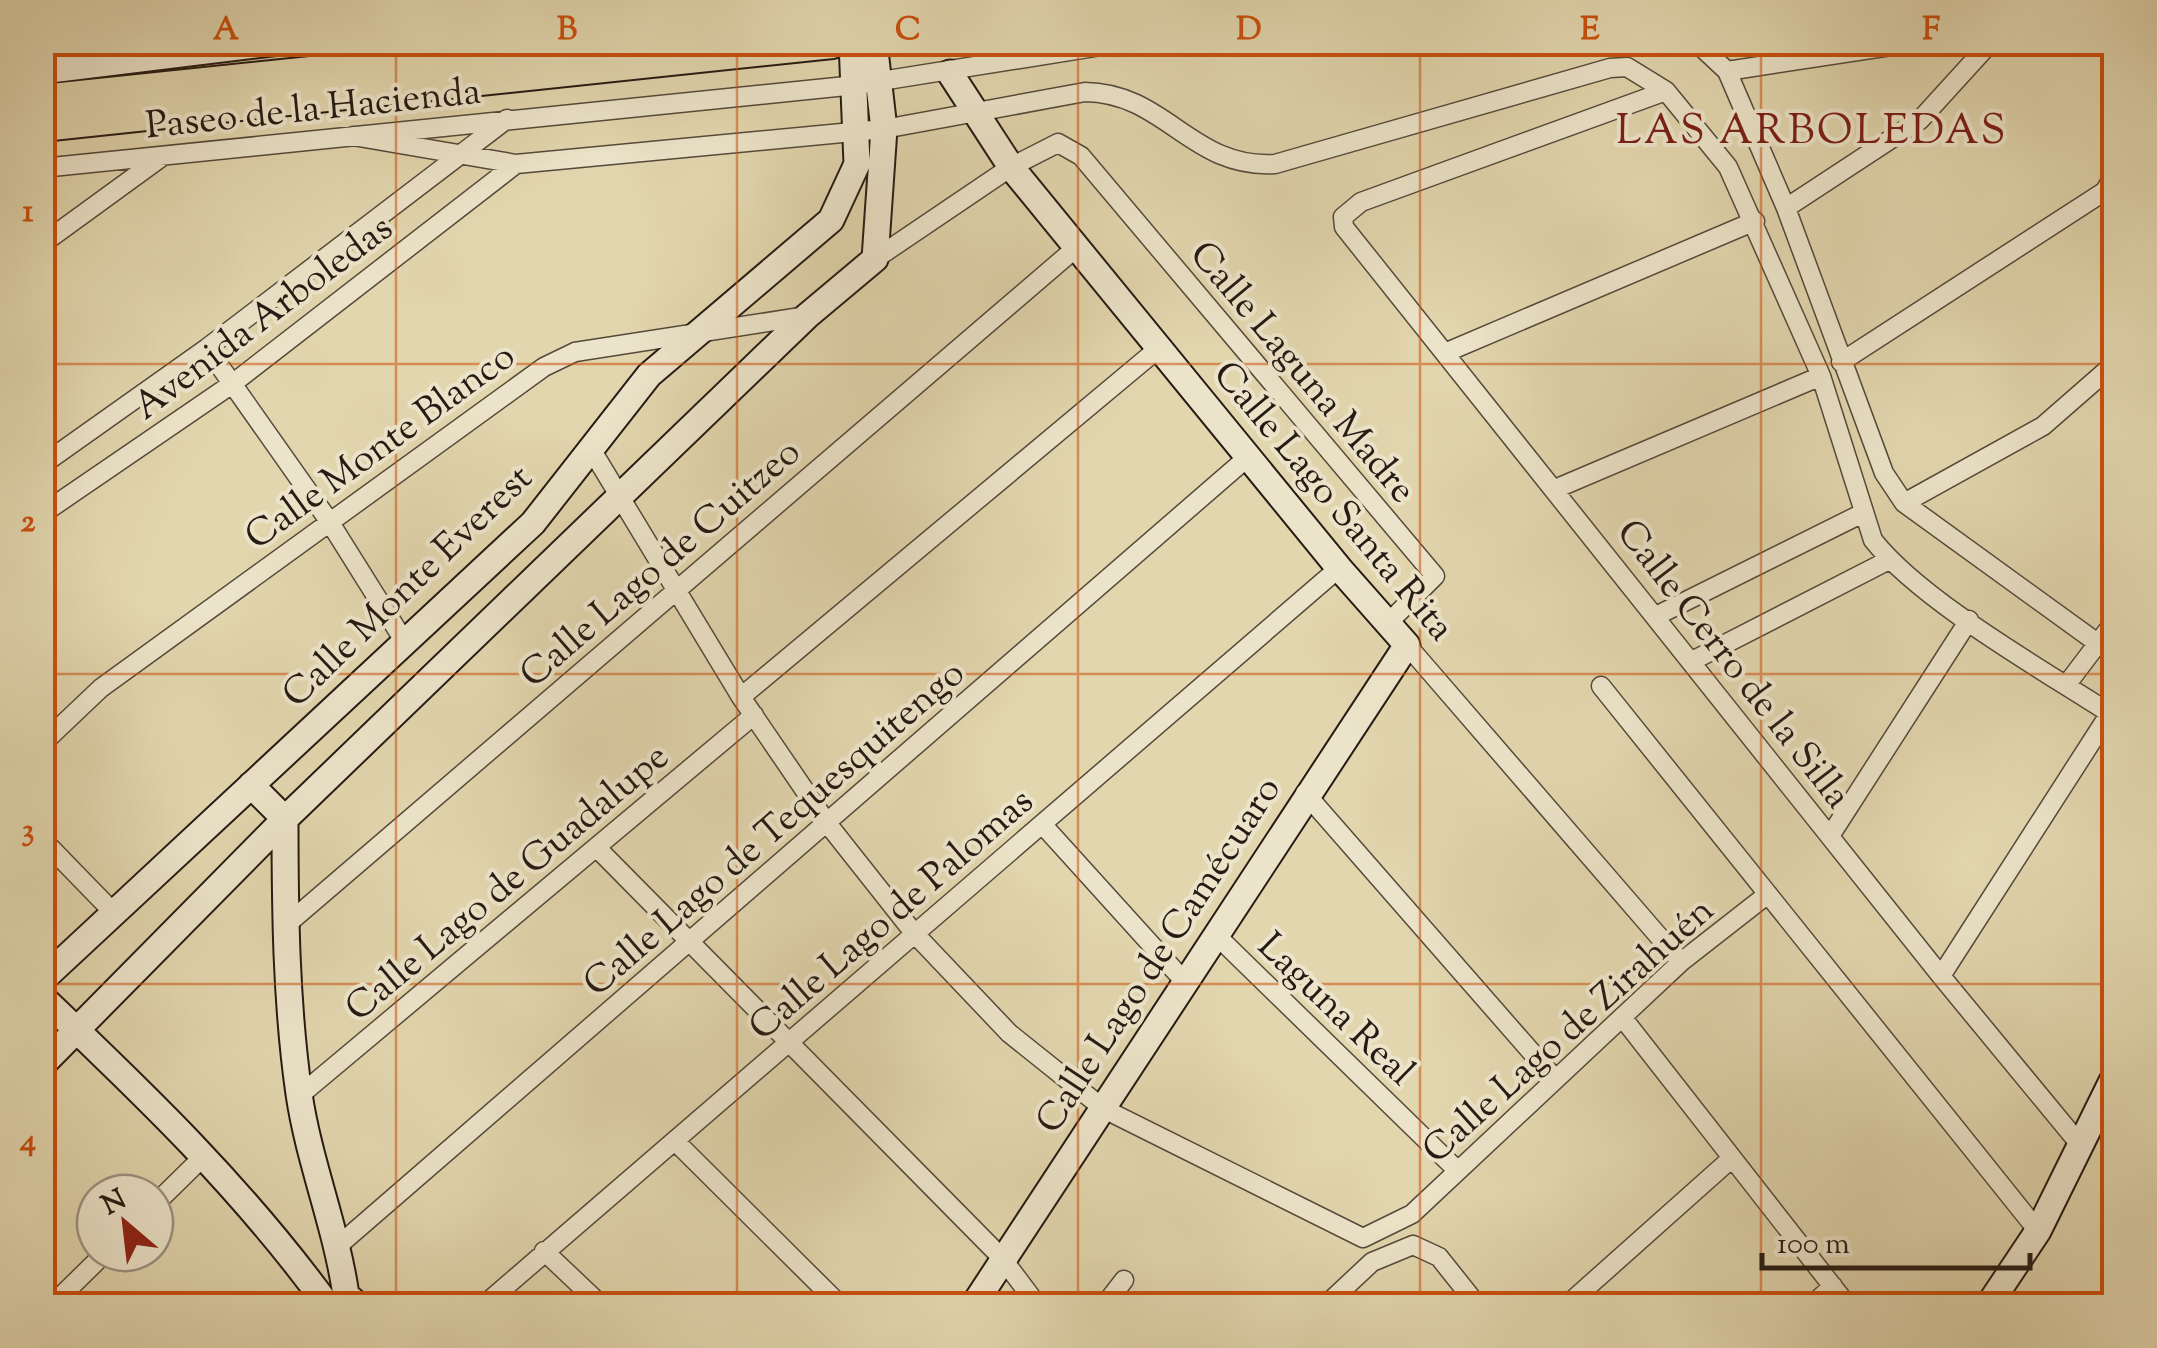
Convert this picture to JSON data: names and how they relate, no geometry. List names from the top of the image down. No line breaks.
{"streets":{"street":["Paseo de la Hacienda","Avenida Arboledas","Calle Laguna Madre","Calle Monte Blanco","Calle Lago Santa Rita","Calle Lago de Cuitzeo","Calle Monte Everest","Calle Cerro de la Silla","Calle Lago de Tequesquitengo","Calle Lago de Guadalupe","Calle Lago de Palomas","Calle Lago de Camécuaro","Laguna Real","Calle Lago de Zirahuén"]},"crossings":[["Paseo de la Hacienda","Avenida Arboledas"],["Paseo de la Hacienda","Calle Lago Santa Rita"],["Paseo de la Hacienda","Calle Monte Everest"],["Calle Laguna Madre","Calle Lago Santa Rita"],["Calle Monte Blanco","Calle Monte Everest"],["Calle Lago Santa Rita","Calle Lago de Cuitzeo"],["Calle Lago Santa Rita","Calle Lago de Tequesquitengo"],["Calle Lago Santa Rita","Calle Lago de Palomas"],["Calle Lago Santa Rita","Calle Lago de Camécuaro"],["Calle Lago Santa Rita","Calle Lago de Zirahuén"],["Calle Lago de Camécuaro","Laguna Real"],["Laguna Real","Calle Lago de Zirahuén"]],"districts":["LAS ARBOLEDAS"],"scale_bar":"100 m","north":"top left","grid":{"columns":["A","B","C","D","E","F"],"rows":["1","2","3","4"]}}
